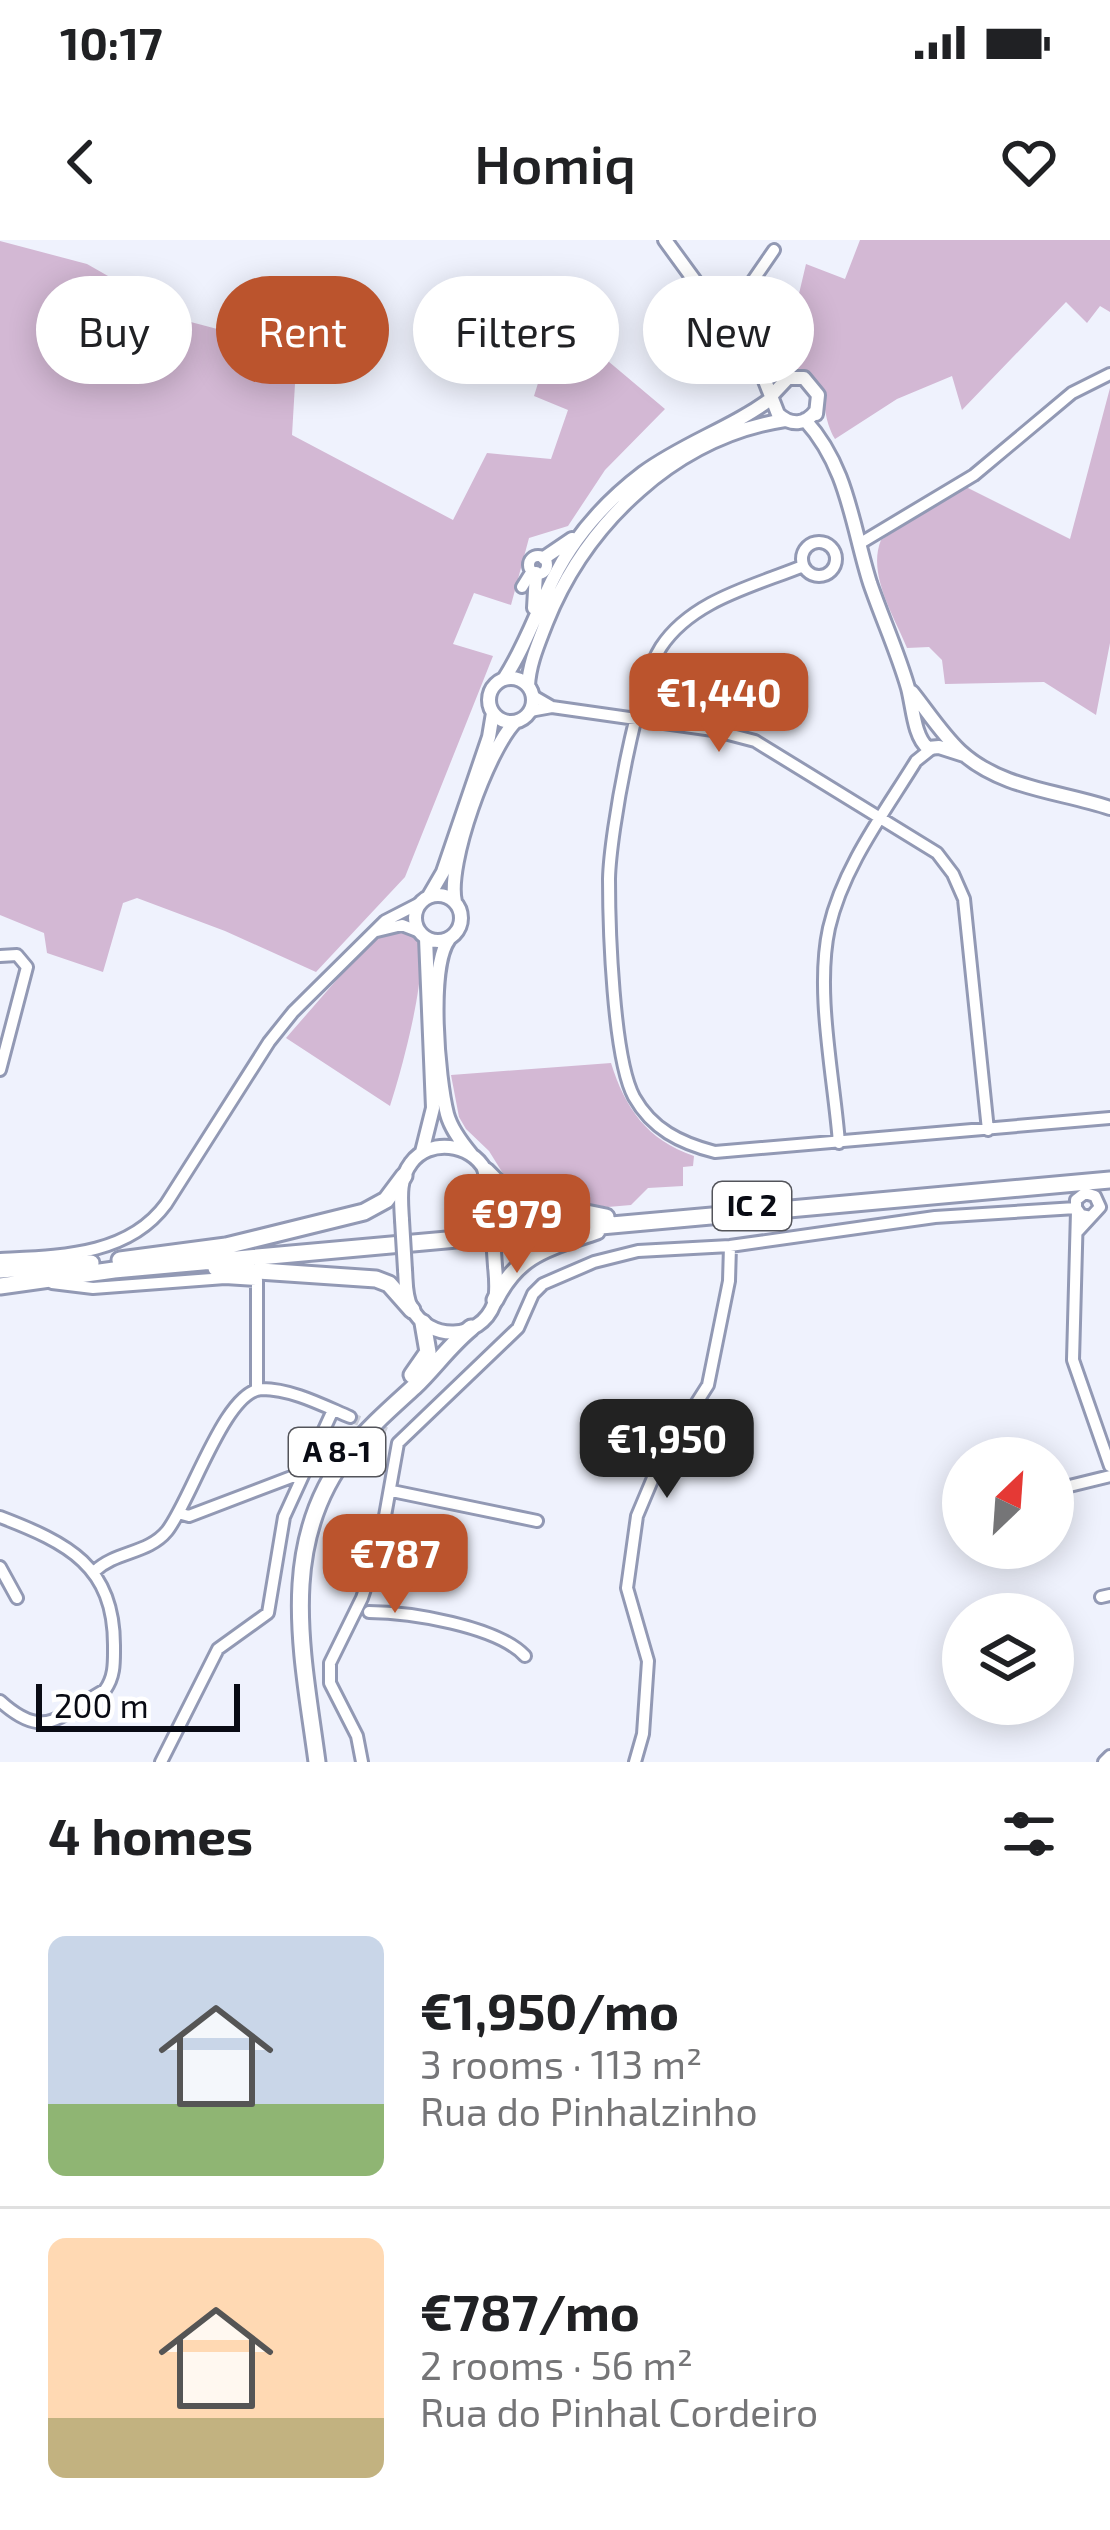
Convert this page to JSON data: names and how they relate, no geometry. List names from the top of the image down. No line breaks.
{"streets":{"highway":["IC 2","A 8-1"]},"scale_bar":"200 m","north":"top right","page":{"status":"10:17","header":"Homiq","chip":["Buy","Rent","Filters","New"],"price":["€1,440","€979","€1,950","€787"],"scale":"200 m","heading":"4 homes","list":[{"name":"€1,950/mo","note":"3 rooms · 113 m² · Rua do Pinhalzinho"},{"name":"€787/mo","note":"2 rooms · 56 m² · Rua do Pinhal Cordeiro"}]}}
